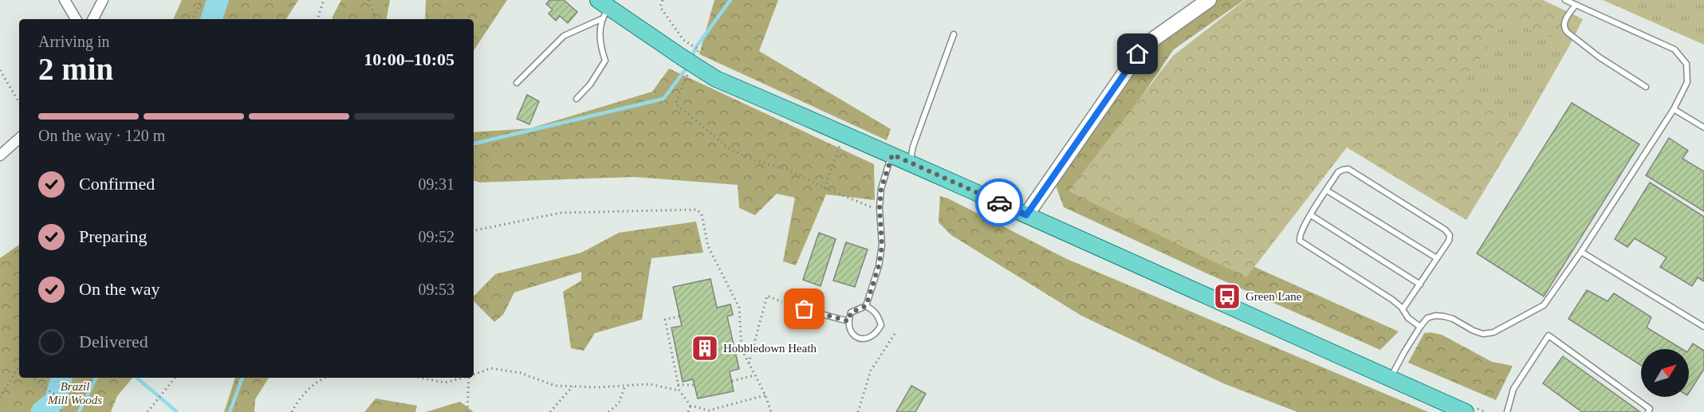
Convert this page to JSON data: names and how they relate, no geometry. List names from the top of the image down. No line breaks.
{"parks":["Brazil Mill Woods"],"places":{"bus stop":["Green Lane"],"building":["Hobbledown Heath"]},"north":"top right","page":{"heading":["2 min","Arriving in","10:00–10:05"],"bar":"On the way · 120 m","list":[["Confirmed","09:31"],["Preparing","09:52"],["On the way","09:53"],"Delivered"]}}
